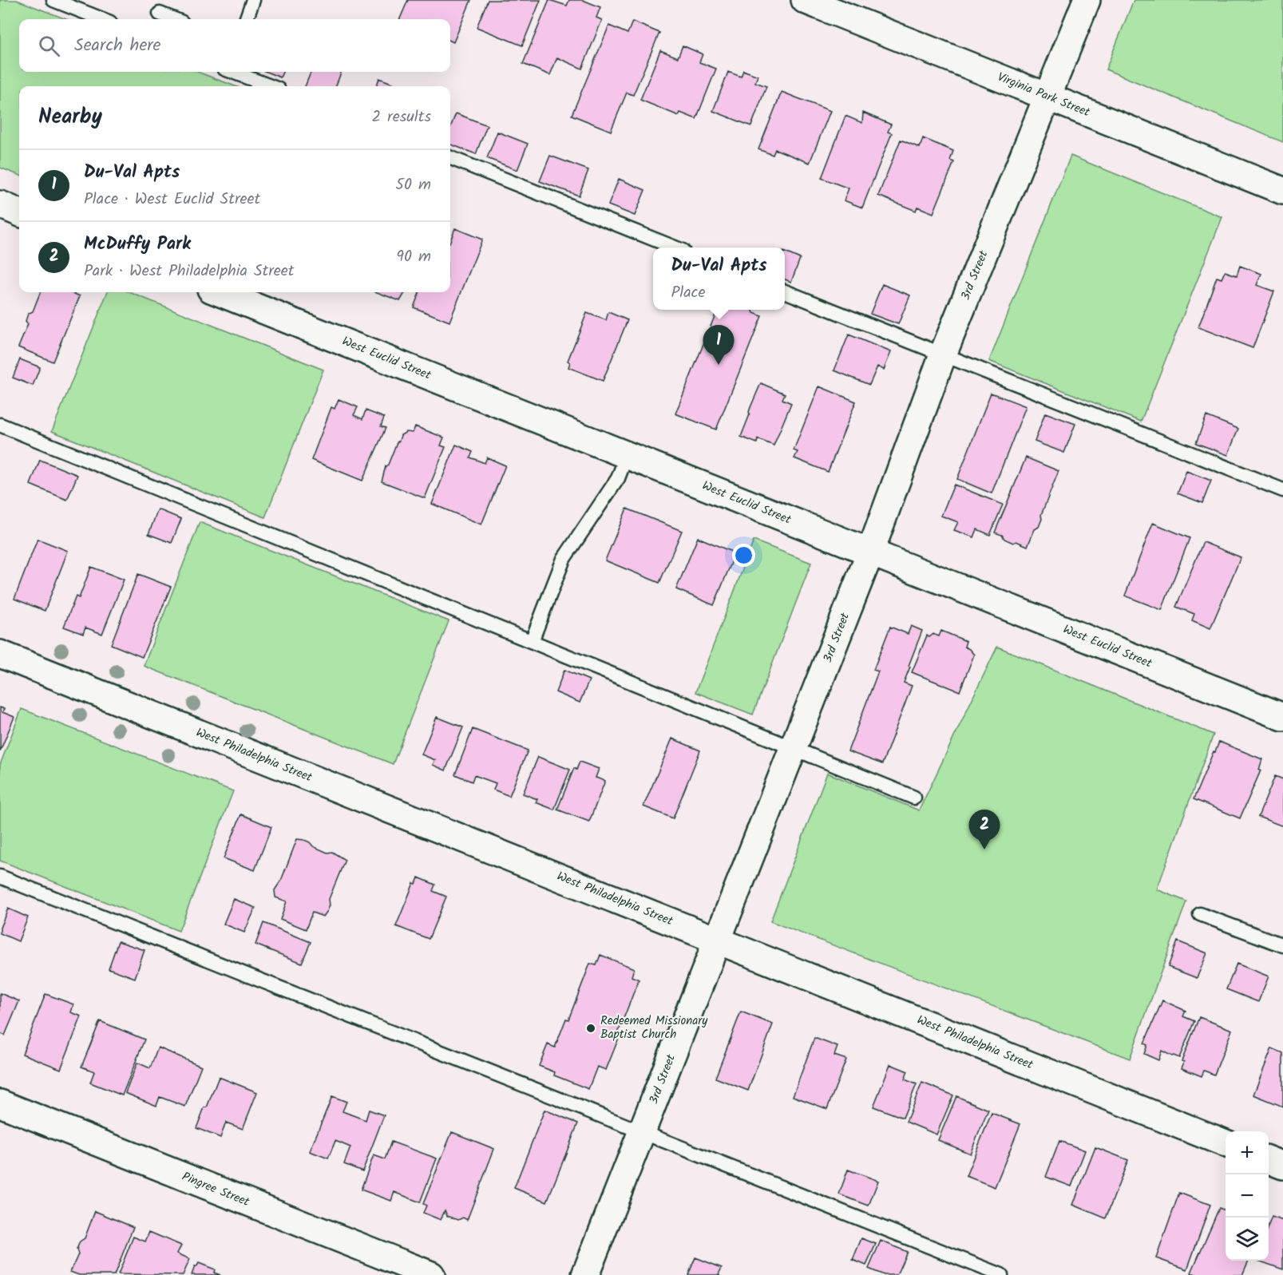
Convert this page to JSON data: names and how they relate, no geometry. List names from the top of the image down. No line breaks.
{"streets":{"street":["Virginia Park Street","3rd Street","West Euclid Street","West Philadelphia Street","Pingree Street"]},"crossings":[["Virginia Park Street","3rd Street"],["3rd Street","West Euclid Street"],["3rd Street","West Philadelphia Street"]],"places":["Redeemed Missionary Baptist Church"],"page":{"search":"Search here","heading":["Nearby","2 results"],"list":[{"mark":"1","name":"Du-Val Apts","note":"Place · West Euclid Street","value":"50 m"},{"mark":"2","name":"McDuffy Park","note":"Park · West Philadelphia Street","value":"90 m"}],"popup":["Du-Val Apts","Place"],"pins":["1","2"],"map_buttons":["+","−"]}}
